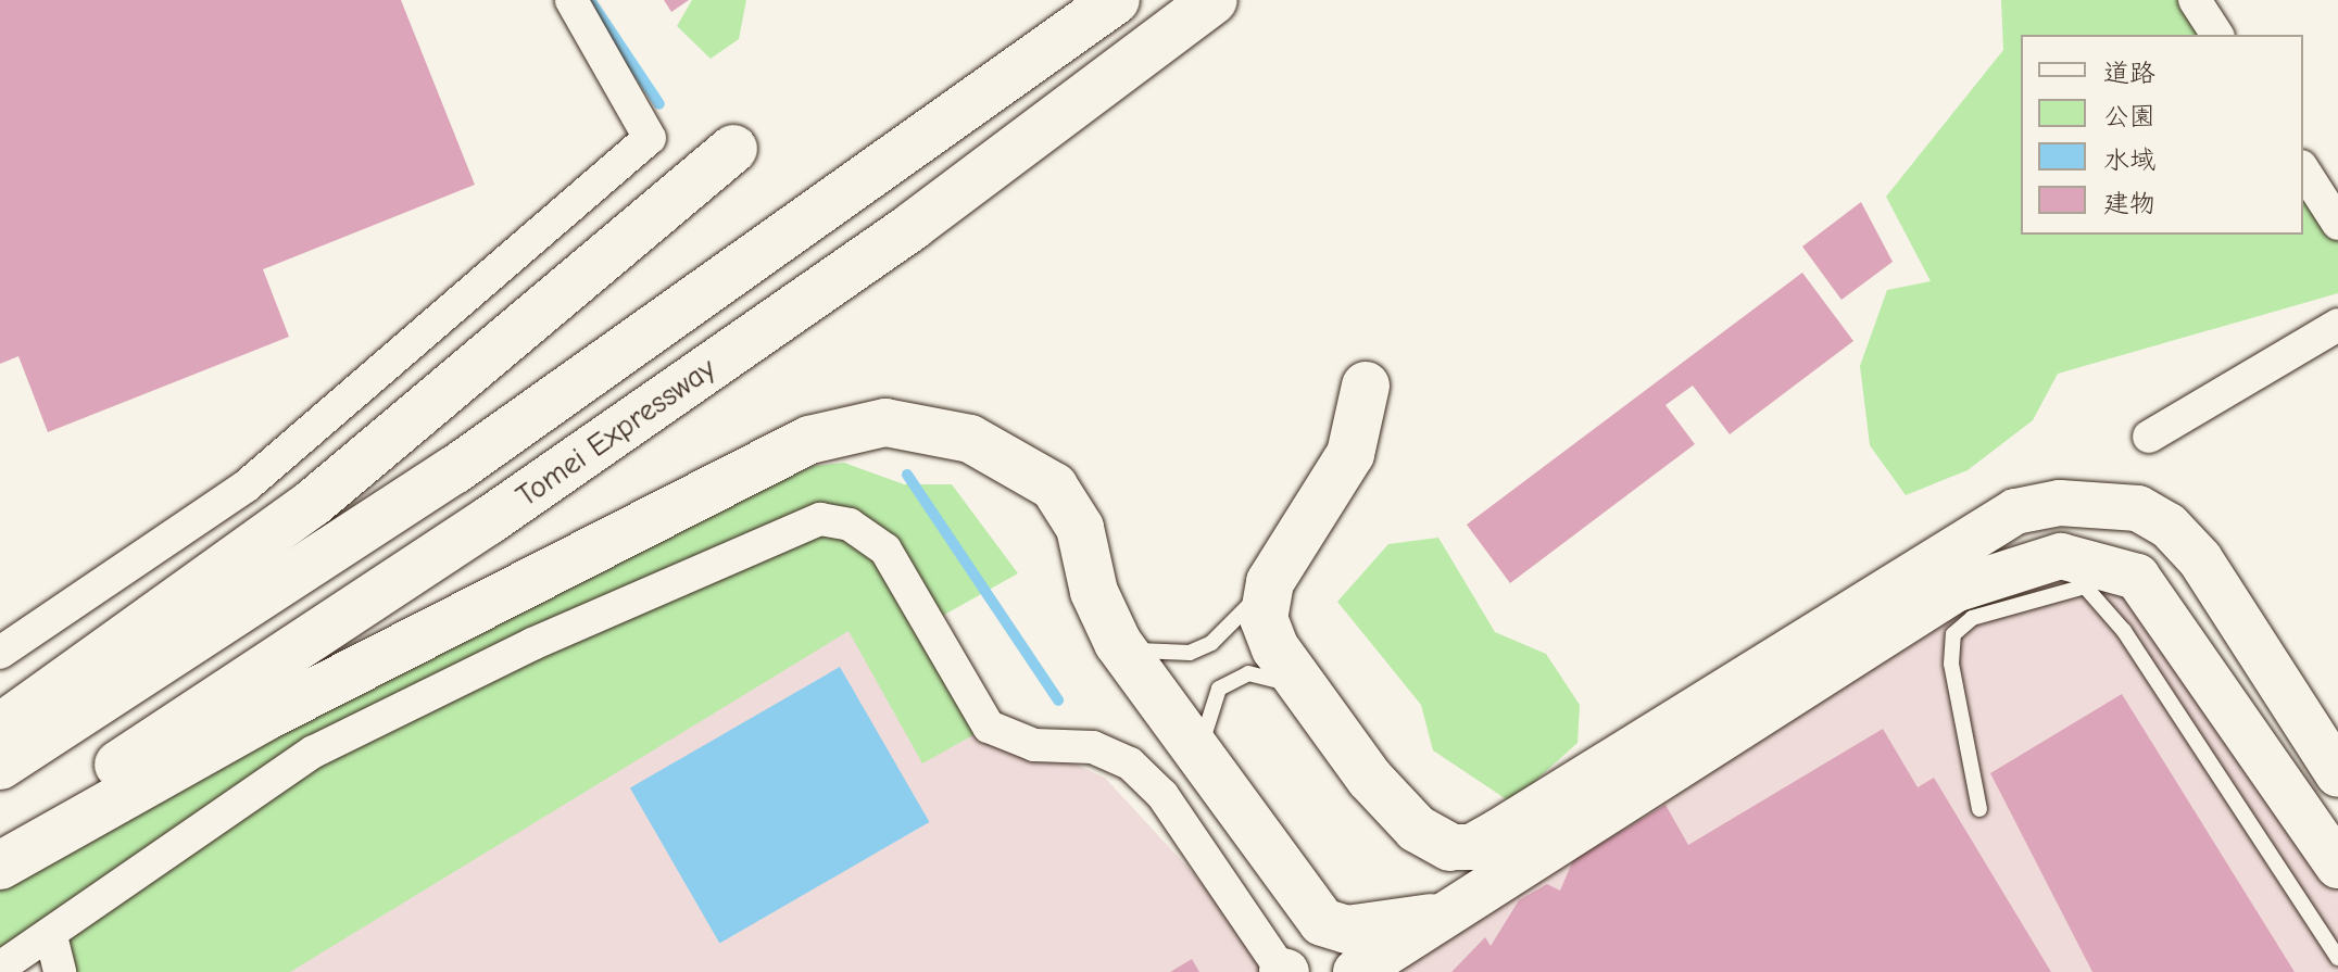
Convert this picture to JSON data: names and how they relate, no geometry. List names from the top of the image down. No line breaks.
{"streets":{"highway":["Tomei Expressway"]},"legend":["道路","公園","水域","建物"]}
